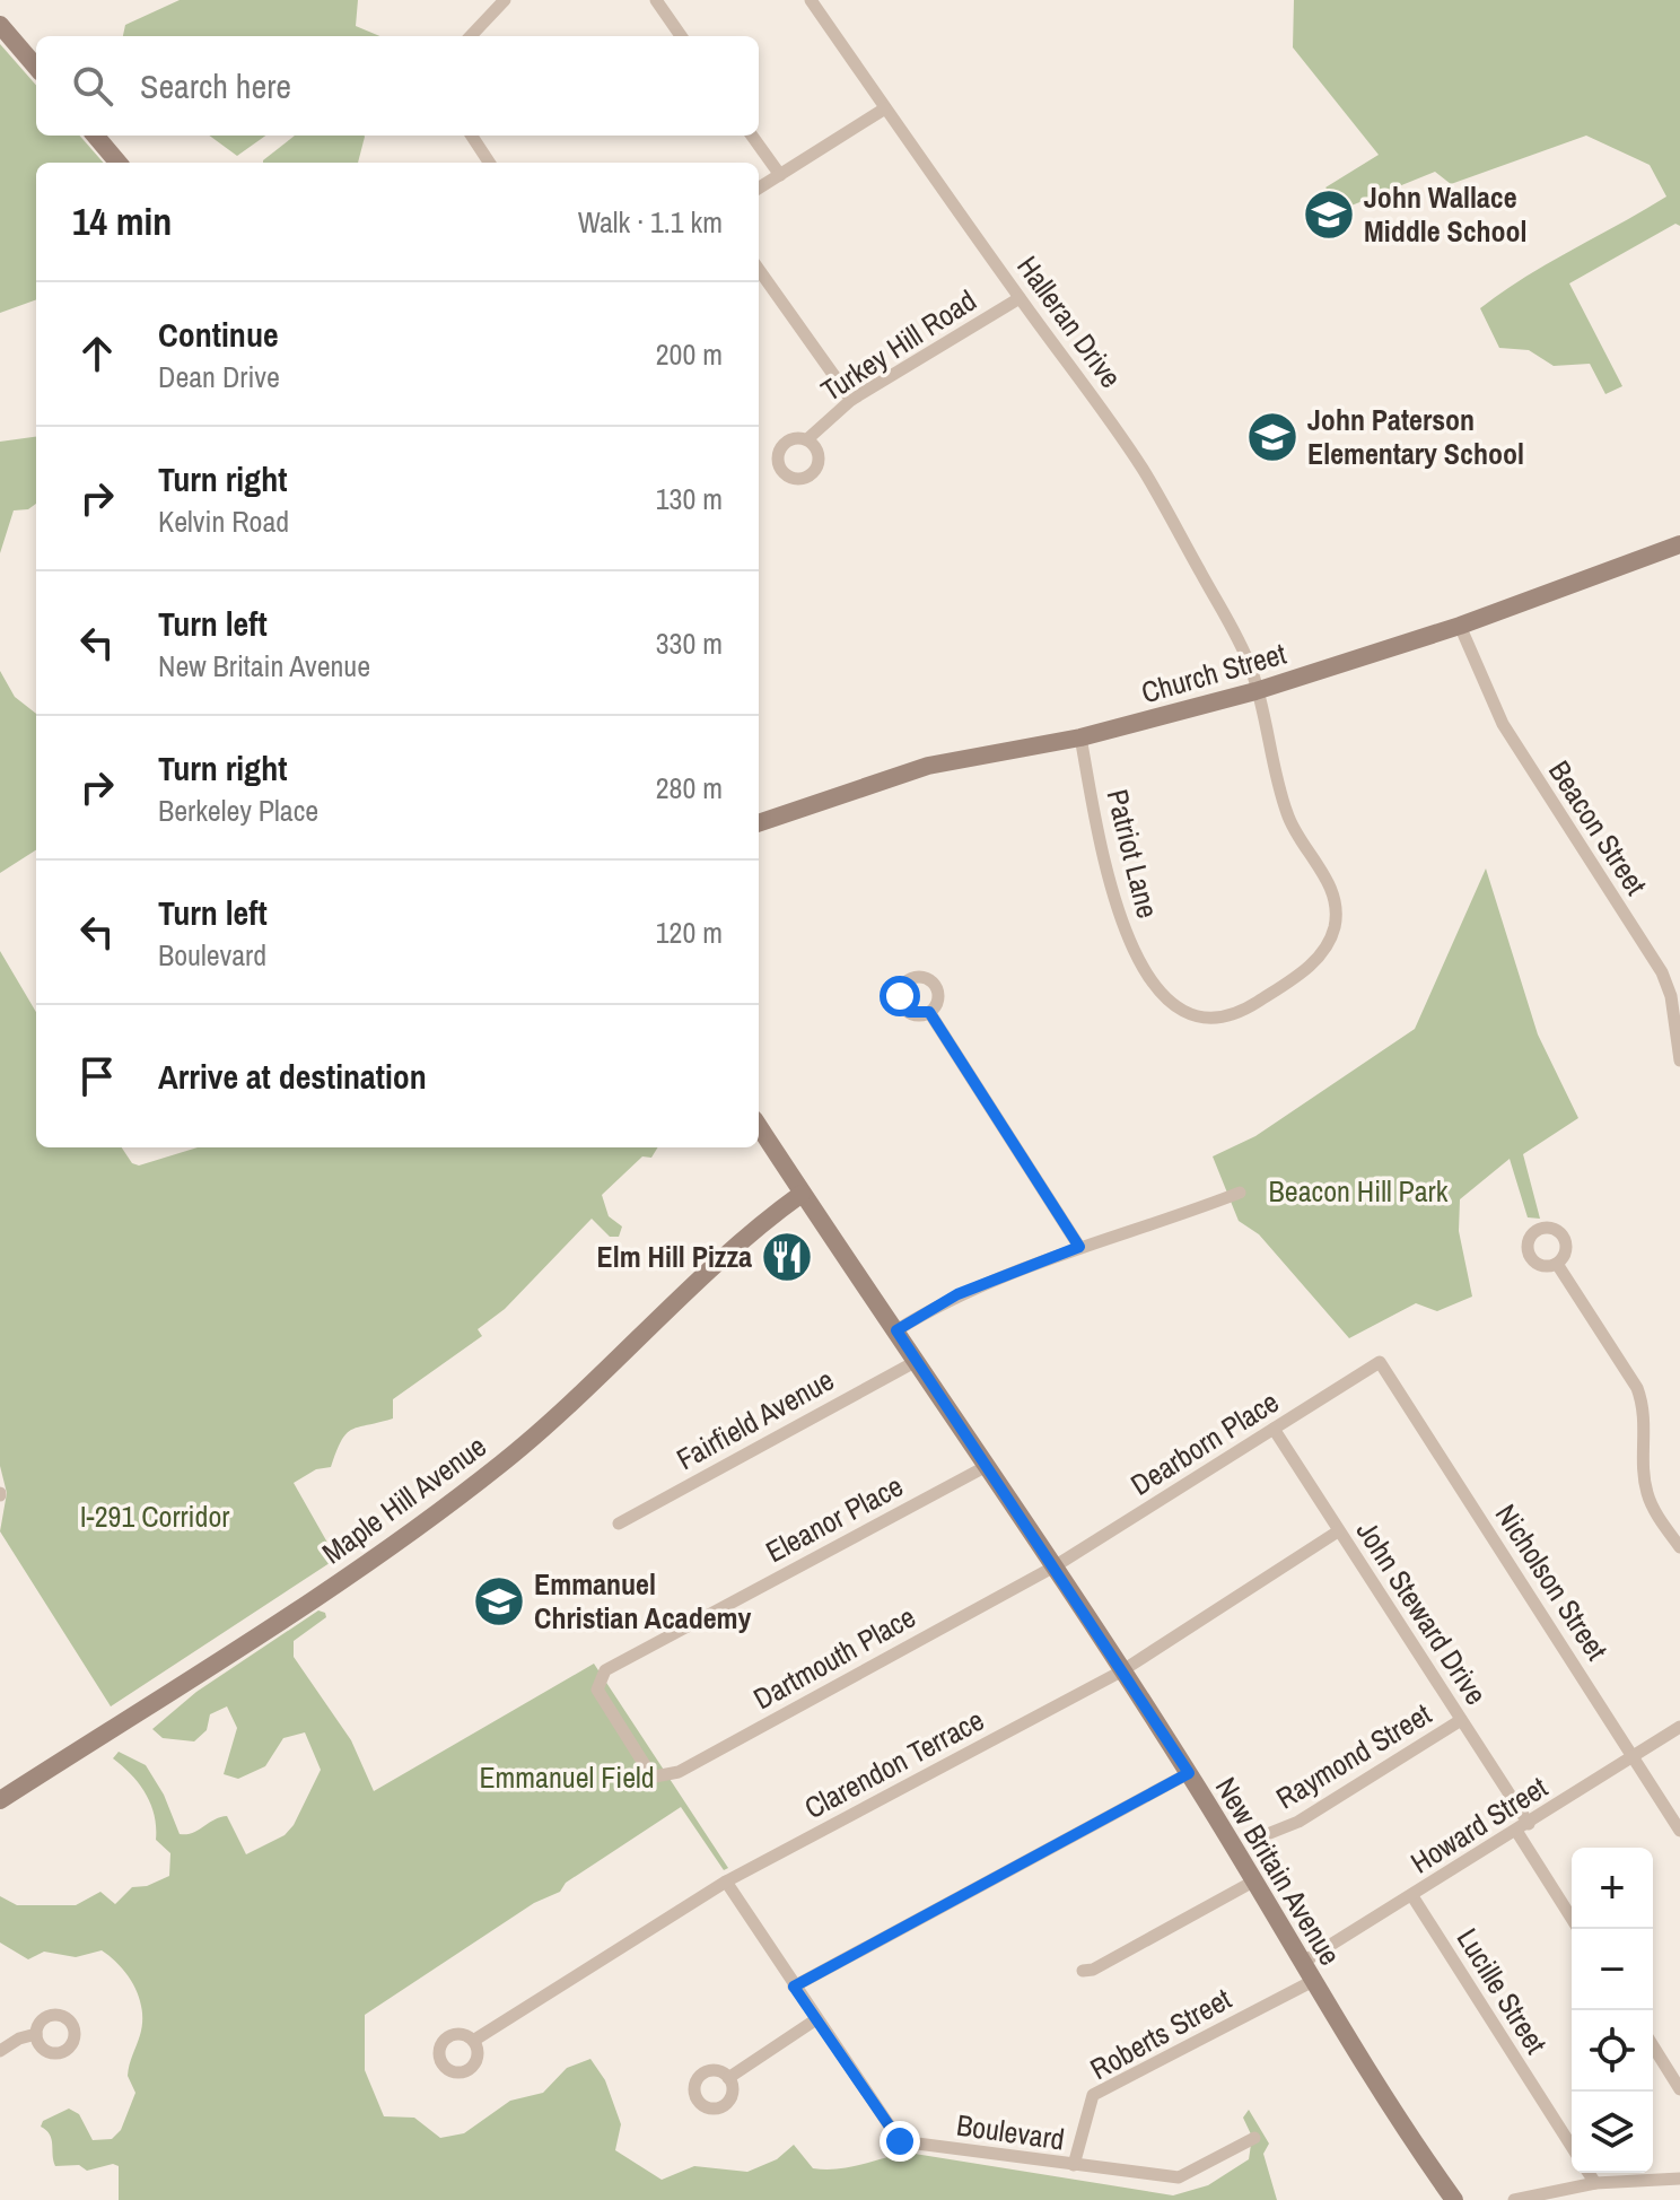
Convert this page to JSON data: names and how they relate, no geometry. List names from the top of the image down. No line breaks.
{"streets":{"main road":["Church Street","Maple Hill Avenue","New Britain Avenue"],"street":["Halleran Drive","Turkey Hill Road","Beacon Street","Patriot Lane","Fairfield Avenue","Dearborn Place","Eleanor Place","Nicholson Street","John Steward Drive","Dartmouth Place","Raymond Street","Clarendon Terrace","Howard Street","Lucille Street","Roberts Street","Boulevard"]},"crossings":[["Halleran Drive","Turkey Hill Road"],["Halleran Drive","Church Street"],["Halleran Drive","Patriot Lane"],["Church Street","Beacon Street"],["Church Street","Patriot Lane"],["Fairfield Avenue","New Britain Avenue"],["Dearborn Place","Nicholson Street"],["Dearborn Place","John Steward Drive"],["Dearborn Place","Dartmouth Place"],["Dearborn Place","New Britain Avenue"],["Maple Hill Avenue","New Britain Avenue"],["Eleanor Place","Dartmouth Place"],["Eleanor Place","New Britain Avenue"],["Nicholson Street","Howard Street"],["John Steward Drive","Raymond Street"],["John Steward Drive","Clarendon Terrace"],["John Steward Drive","Howard Street"],["Dartmouth Place","New Britain Avenue"],["Clarendon Terrace","New Britain Avenue"],["Clarendon Terrace","Boulevard"],["Howard Street","New Britain Avenue"],["Howard Street","Lucille Street"],["New Britain Avenue","Roberts Street"],["Roberts Street","Boulevard"]],"parks":["Beacon Hill Park","I-291 Corridor","Emmanuel Field"],"places":{"school or university":["John Wallace Middle School","John Paterson Elementary School","Emmanuel Christian Academy"],"restaurant":["Elm Hill Pizza"]},"page":{"search":"Search here","heading":["14 min","Walk · 1.1 km"],"list":[["Continue","Dean Drive","200 m"],["Turn right","Kelvin Road","130 m"],["Turn left","New Britain Avenue","330 m"],["Turn right","Berkeley Place","280 m"],["Turn left","Boulevard","120 m"],"Arrive at destination"],"map_buttons":["+","−"]}}
